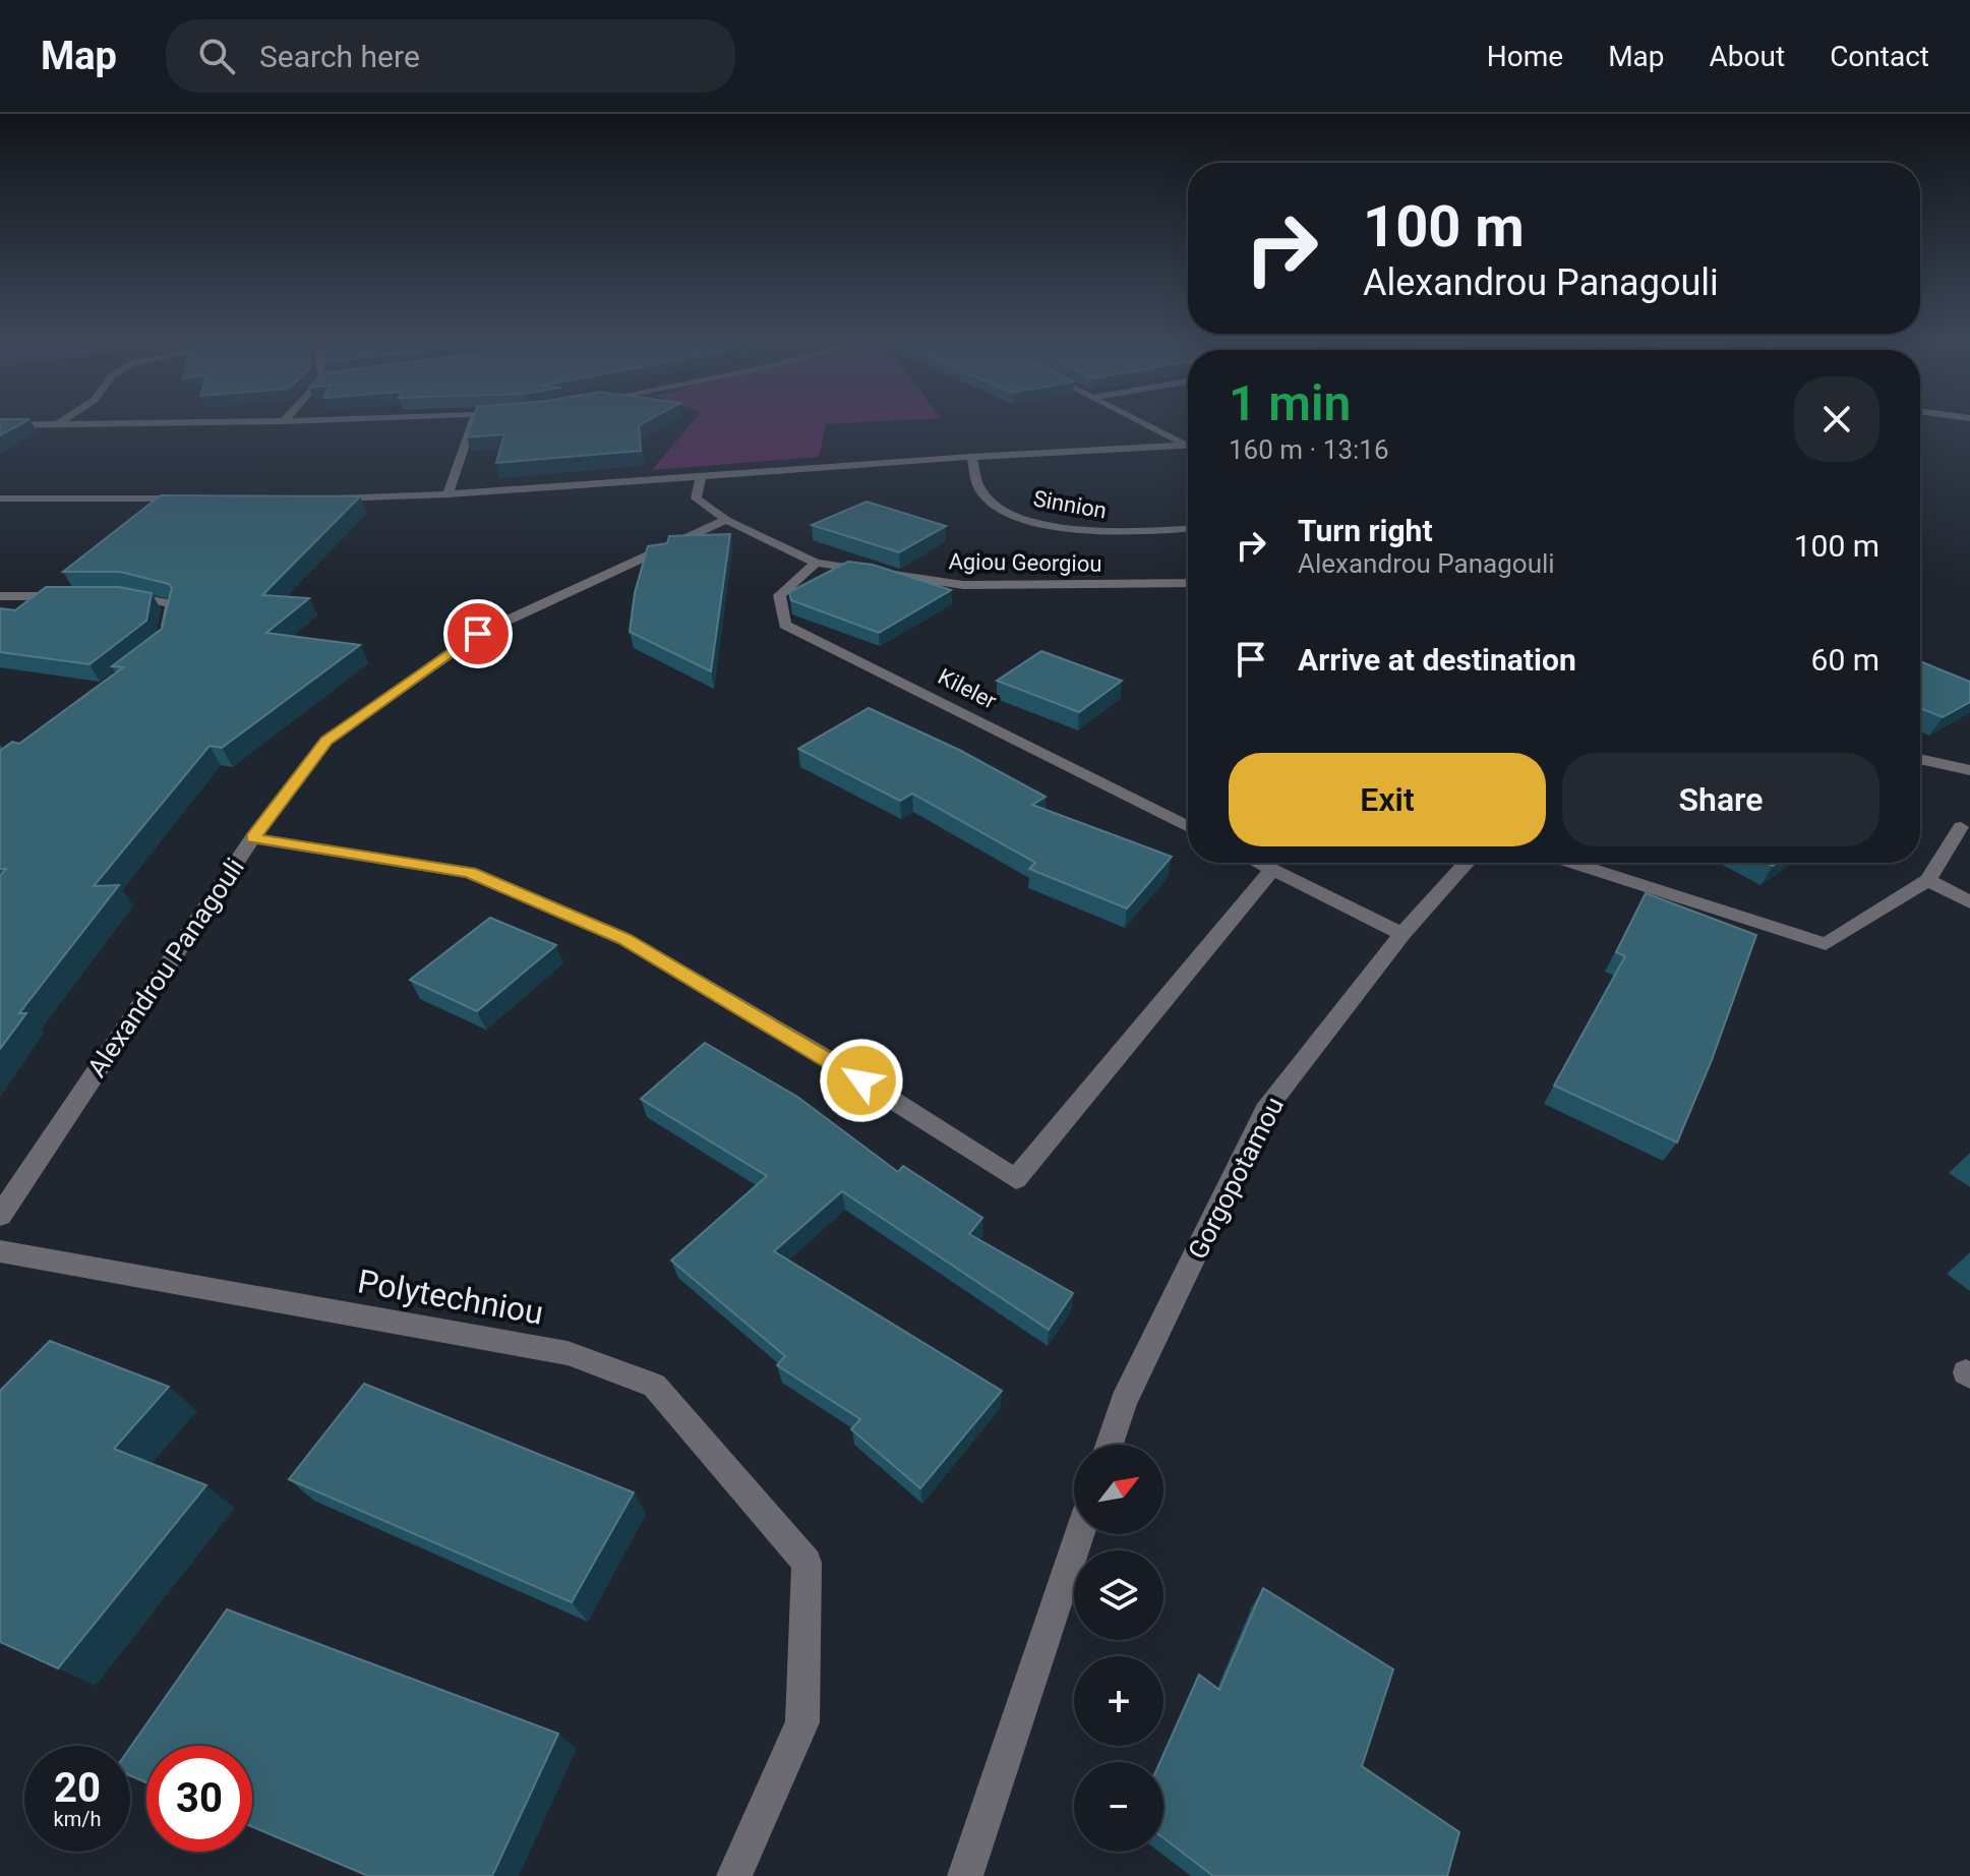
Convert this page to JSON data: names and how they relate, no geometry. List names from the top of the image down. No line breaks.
{"streets":{"street":["Sinnion","Agiou Georgiou","Kileler","Alexandrou Panagouli","Gorgopotamou","Polytechniou"]},"crossings":[["Agiou Georgiou","Kileler"],["Agiou Georgiou","Alexandrou Panagouli"]],"north":"top right","page":{"header":"Map","search":"Search here","nav":["Home","Map","About","Contact"],"turn":["100 m","Alexandrou Panagouli"],"heading":["1 min","160 m · 13:16"],"list":[{"name":"Turn right","note":"Alexandrou Panagouli","value":"100 m"},{"name":"Arrive at destination","value":"60 m"}],"buttons":["Exit","Share"],"map_buttons":["+","−"],"speed":"20 km/h","limit":"30"}}
